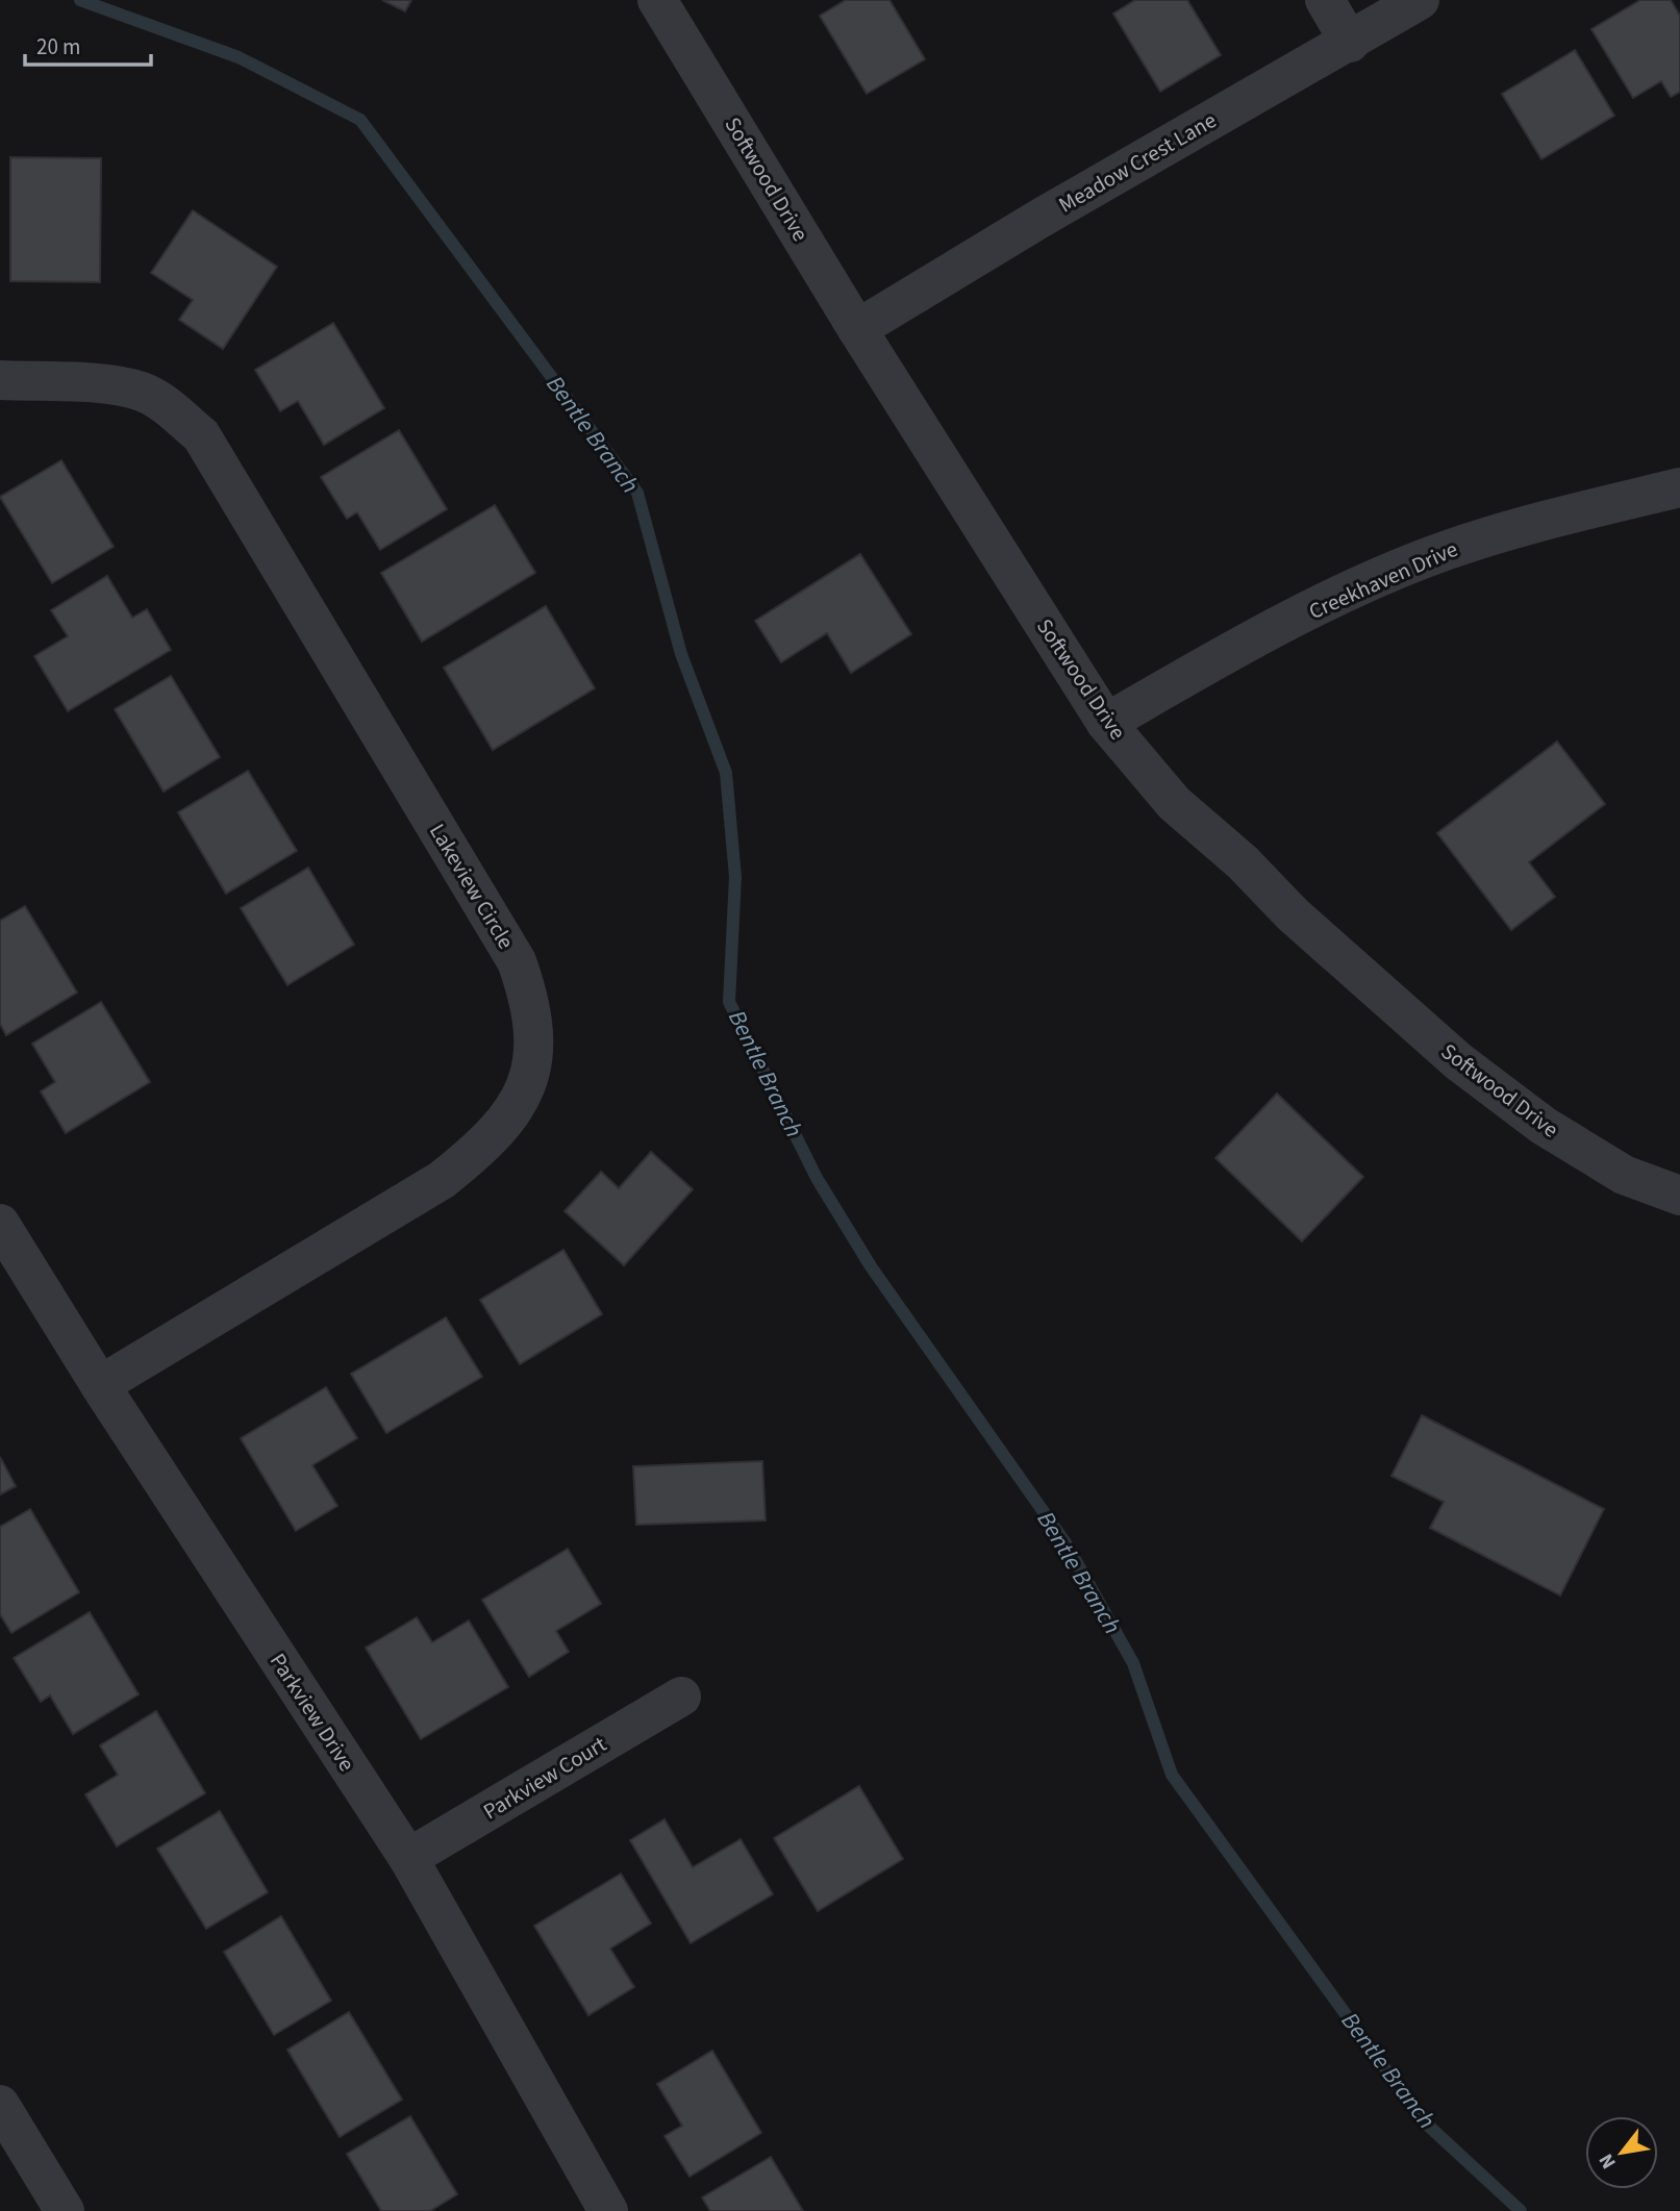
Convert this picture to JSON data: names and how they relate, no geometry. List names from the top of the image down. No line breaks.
{"streets":{"street":["Meadow Crest Lane","Softwood Drive","Creekhaven Drive","Lakeview Circle","Parkview Drive","Parkview Court"]},"crossings":[["Meadow Crest Lane","Softwood Drive"],["Softwood Drive","Creekhaven Drive"],["Lakeview Circle","Parkview Drive"],["Parkview Drive","Parkview Court"]],"water":["Bentle Branch"],"scale_bar":"20 m","north":"bottom left"}
